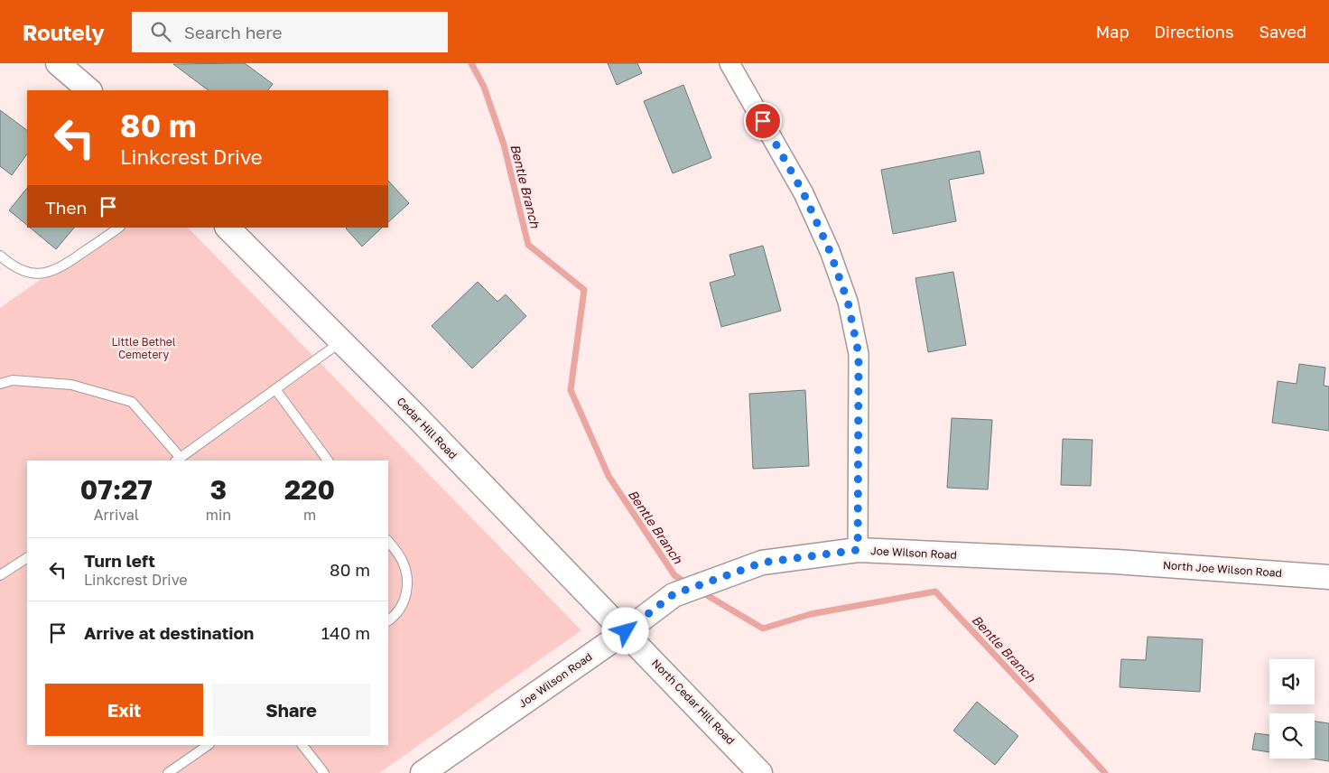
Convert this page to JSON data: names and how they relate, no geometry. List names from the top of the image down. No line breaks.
{"streets":{"street":["Cedar Hill Road","Joe Wilson Road","North Joe Wilson Road","North Cedar Hill Road"]},"crossings":[["Cedar Hill Road","Joe Wilson Road"],["Cedar Hill Road","North Cedar Hill Road"],["Joe Wilson Road","North Joe Wilson Road"],["Joe Wilson Road","North Cedar Hill Road"]],"water":["Bentle Branch"],"parks":["Little Bethel Cemetery"],"page":{"header":"Routely","search":"Search here","nav":["Map","Directions","Saved"],"turn":["80 m","Linkcrest Drive"],"then":"Then","eta":["07:27","Arrival","3","min","220","m"],"list":[{"name":"Turn left","note":"Linkcrest Drive","value":"80 m"},{"name":"Arrive at destination","value":"140 m"}],"buttons":["Exit","Share"]}}
